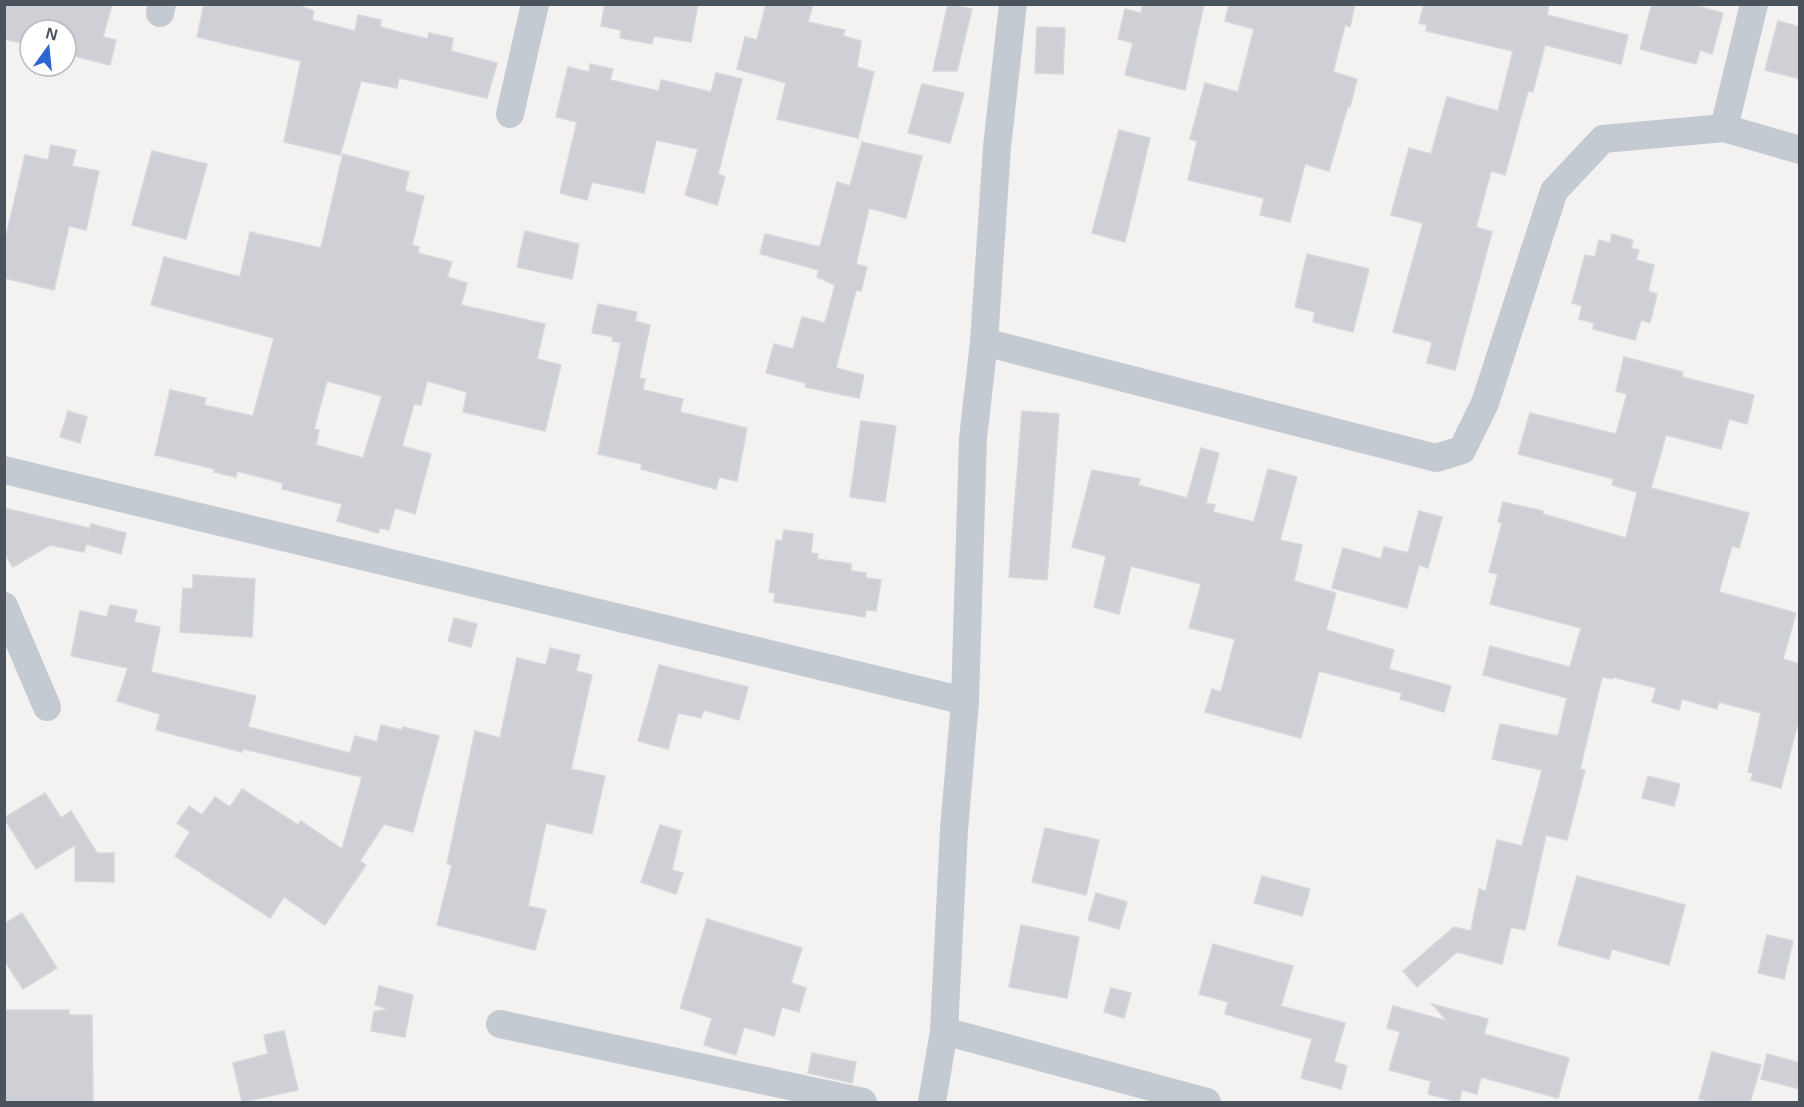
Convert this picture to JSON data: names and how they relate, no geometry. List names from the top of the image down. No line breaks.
{"north":"top"}
